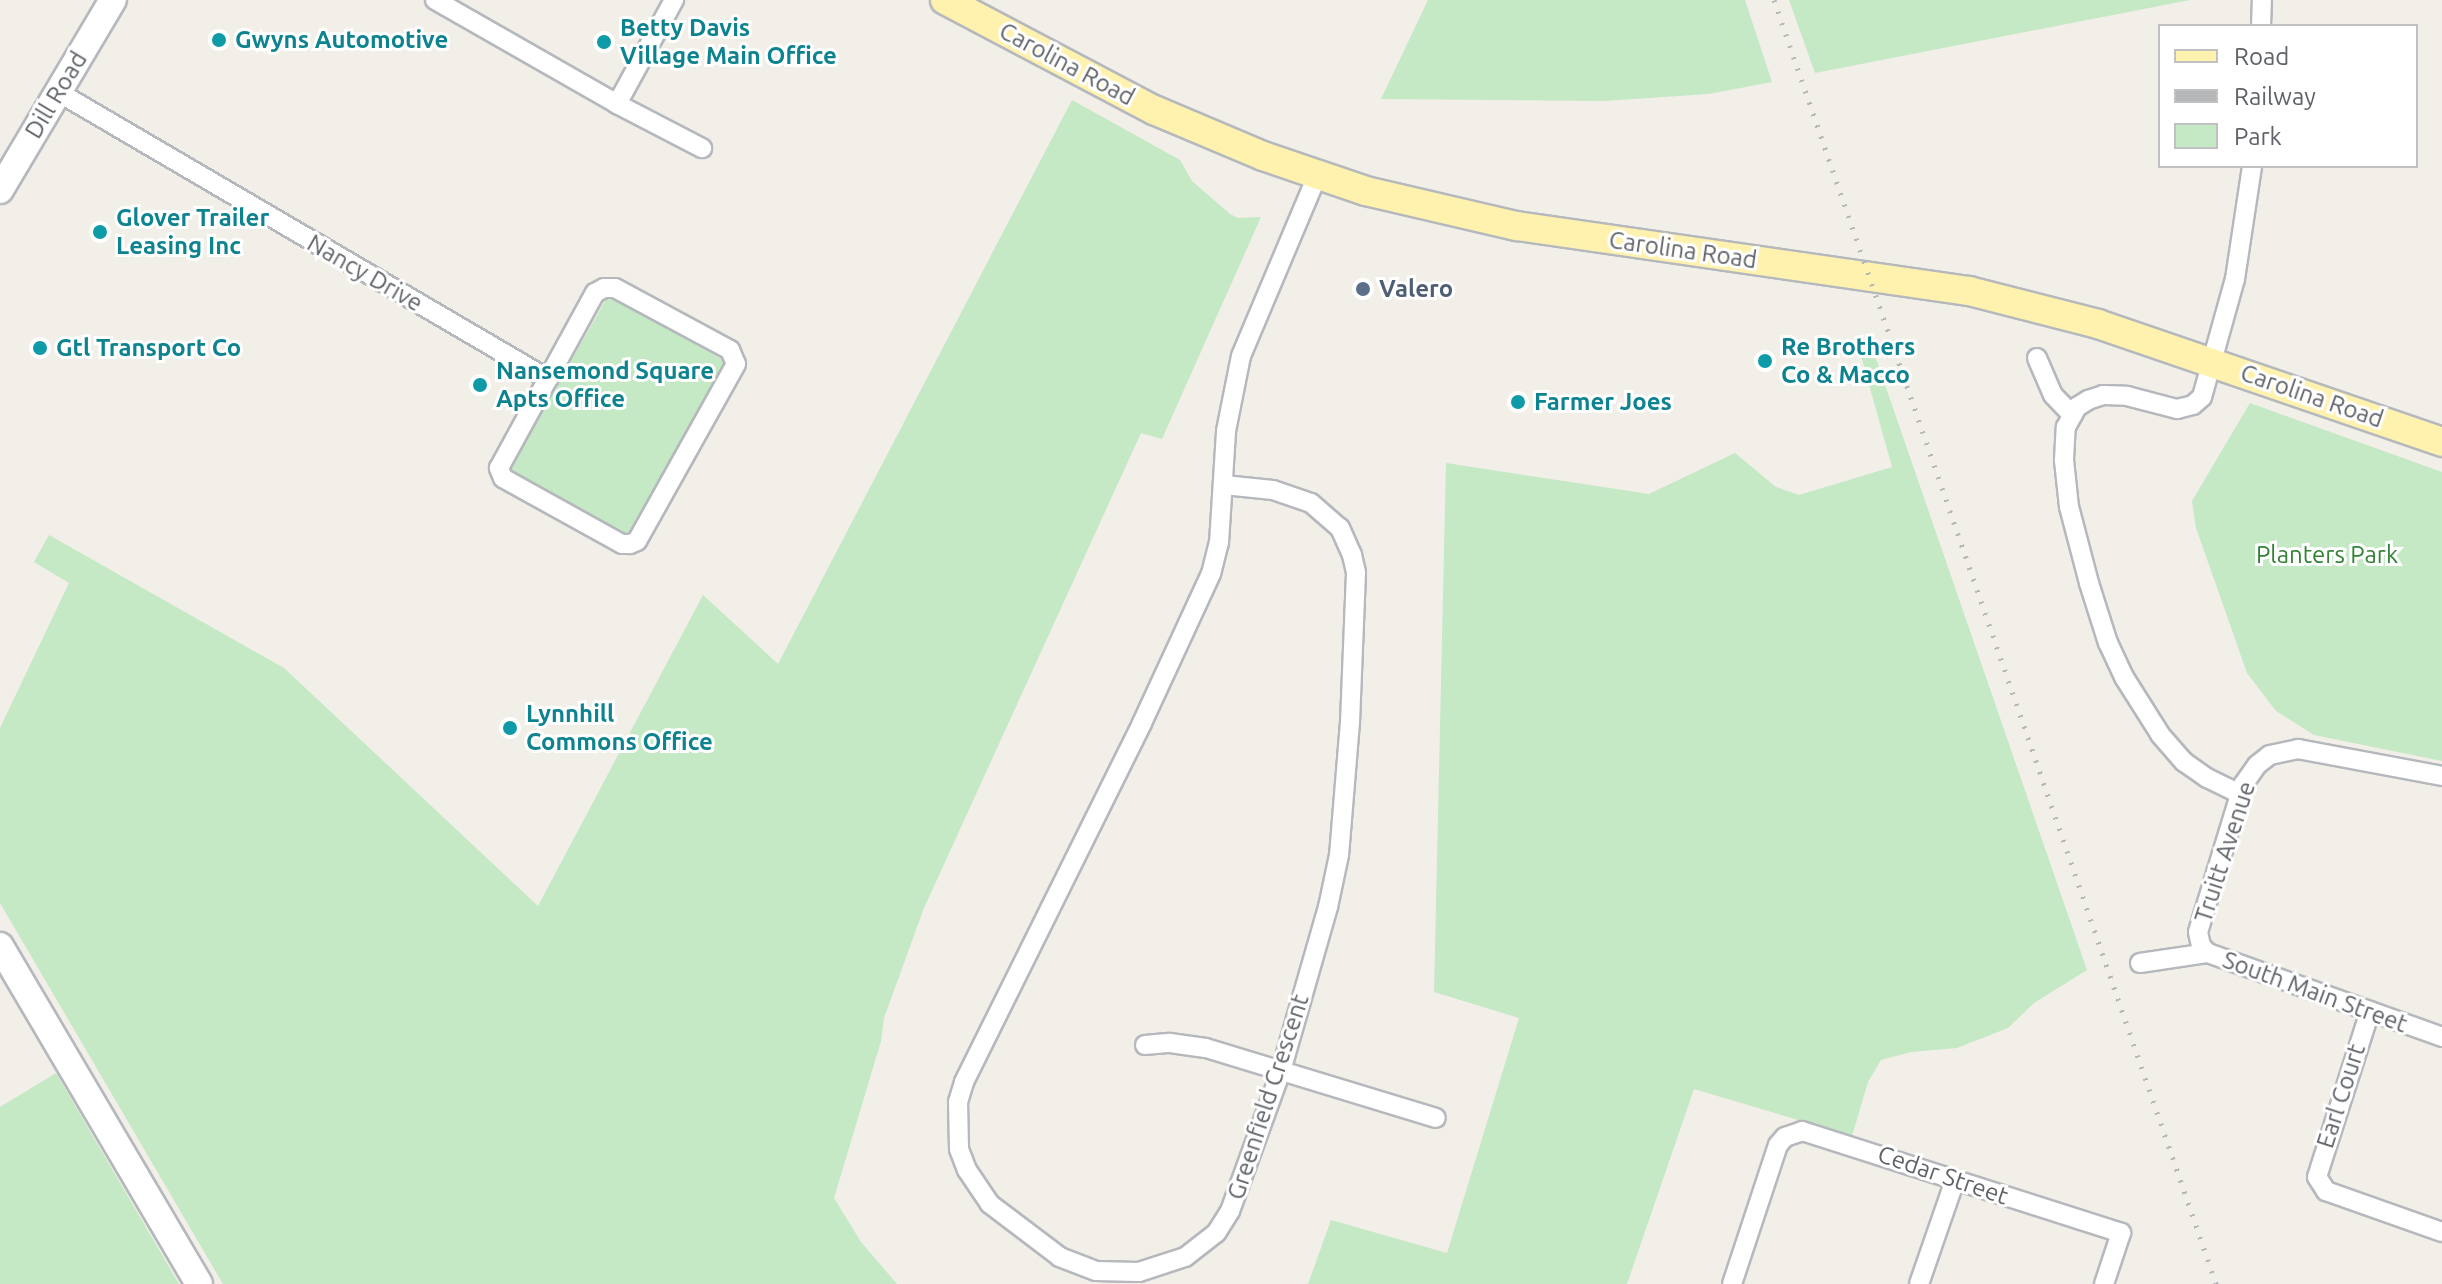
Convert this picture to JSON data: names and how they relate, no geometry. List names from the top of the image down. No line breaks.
{"streets":{"main road":["Carolina Road"],"street":["Dill Road","Nancy Drive","Truitt Avenue","South Main Street","Earl Court","Greenfield Crescent","Cedar Street"]},"crossings":[["Carolina Road","Greenfield Crescent"],["Dill Road","Nancy Drive"],["Truitt Avenue","South Main Street"],["South Main Street","Earl Court"]],"parks":["Planters Park"],"places":["Gwyns Automotive","Betty Davis Village Main Office","Glover Trailer Leasing Inc","Valero","Gtl Transport Co","Re Brothers Co & Macco","Nansemond Square Apts Office","Farmer Joes","Lynnhill Commons Office"],"legend":["Road","Railway","Park"]}
